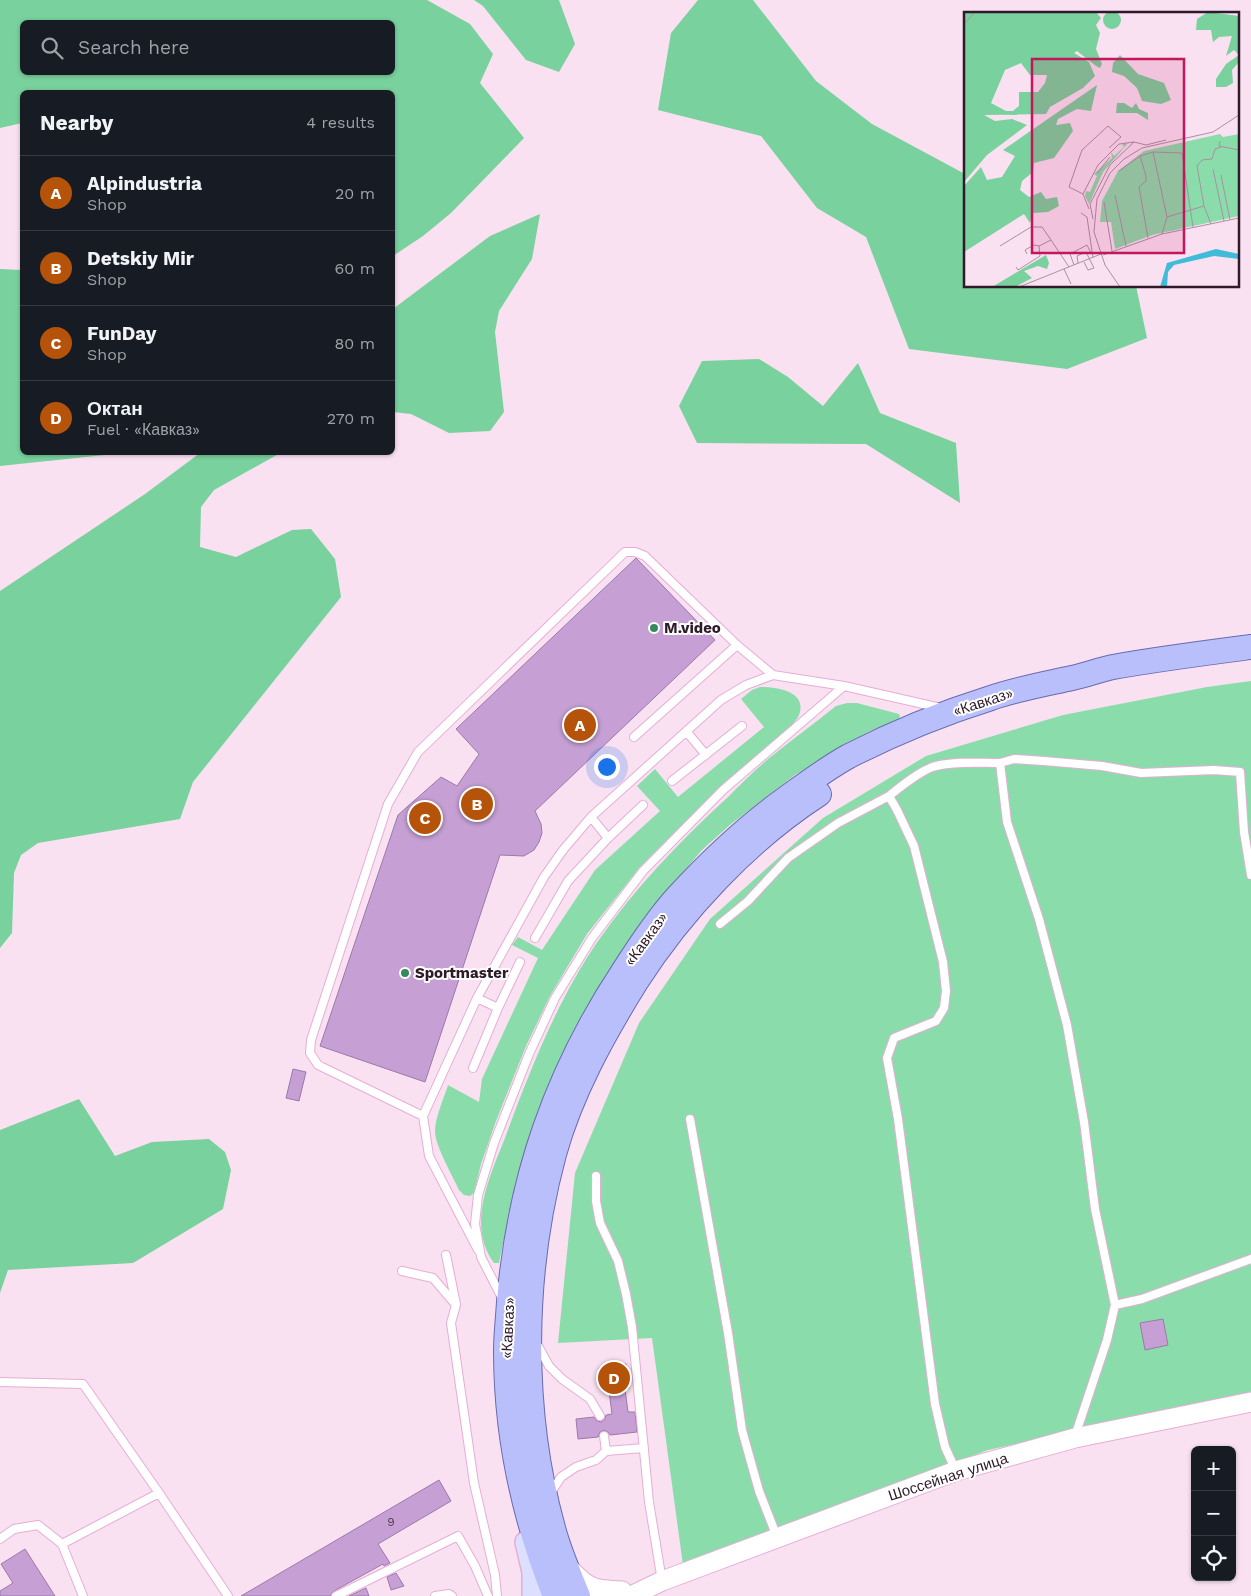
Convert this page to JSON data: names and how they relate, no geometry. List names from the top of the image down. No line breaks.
{"streets":{"main road":["«Кавказ»"],"street":["Шоссейная улица"]},"places":["M.video","Sportmaster"],"house_numbers":["9"],"page":{"search":"Search here","heading":["Nearby","4 results"],"list":[{"mark":"A","name":"Alpindustria","note":"Shop","value":"20 m"},{"mark":"B","name":"Detskiy Mir","note":"Shop","value":"60 m"},{"mark":"C","name":"FunDay","note":"Shop","value":"80 m"},{"mark":"D","name":"Октан","note":"Fuel · «Кавказ»","value":"270 m"}],"pins":["A","B","C","D"],"map_buttons":["+","−"]}}
